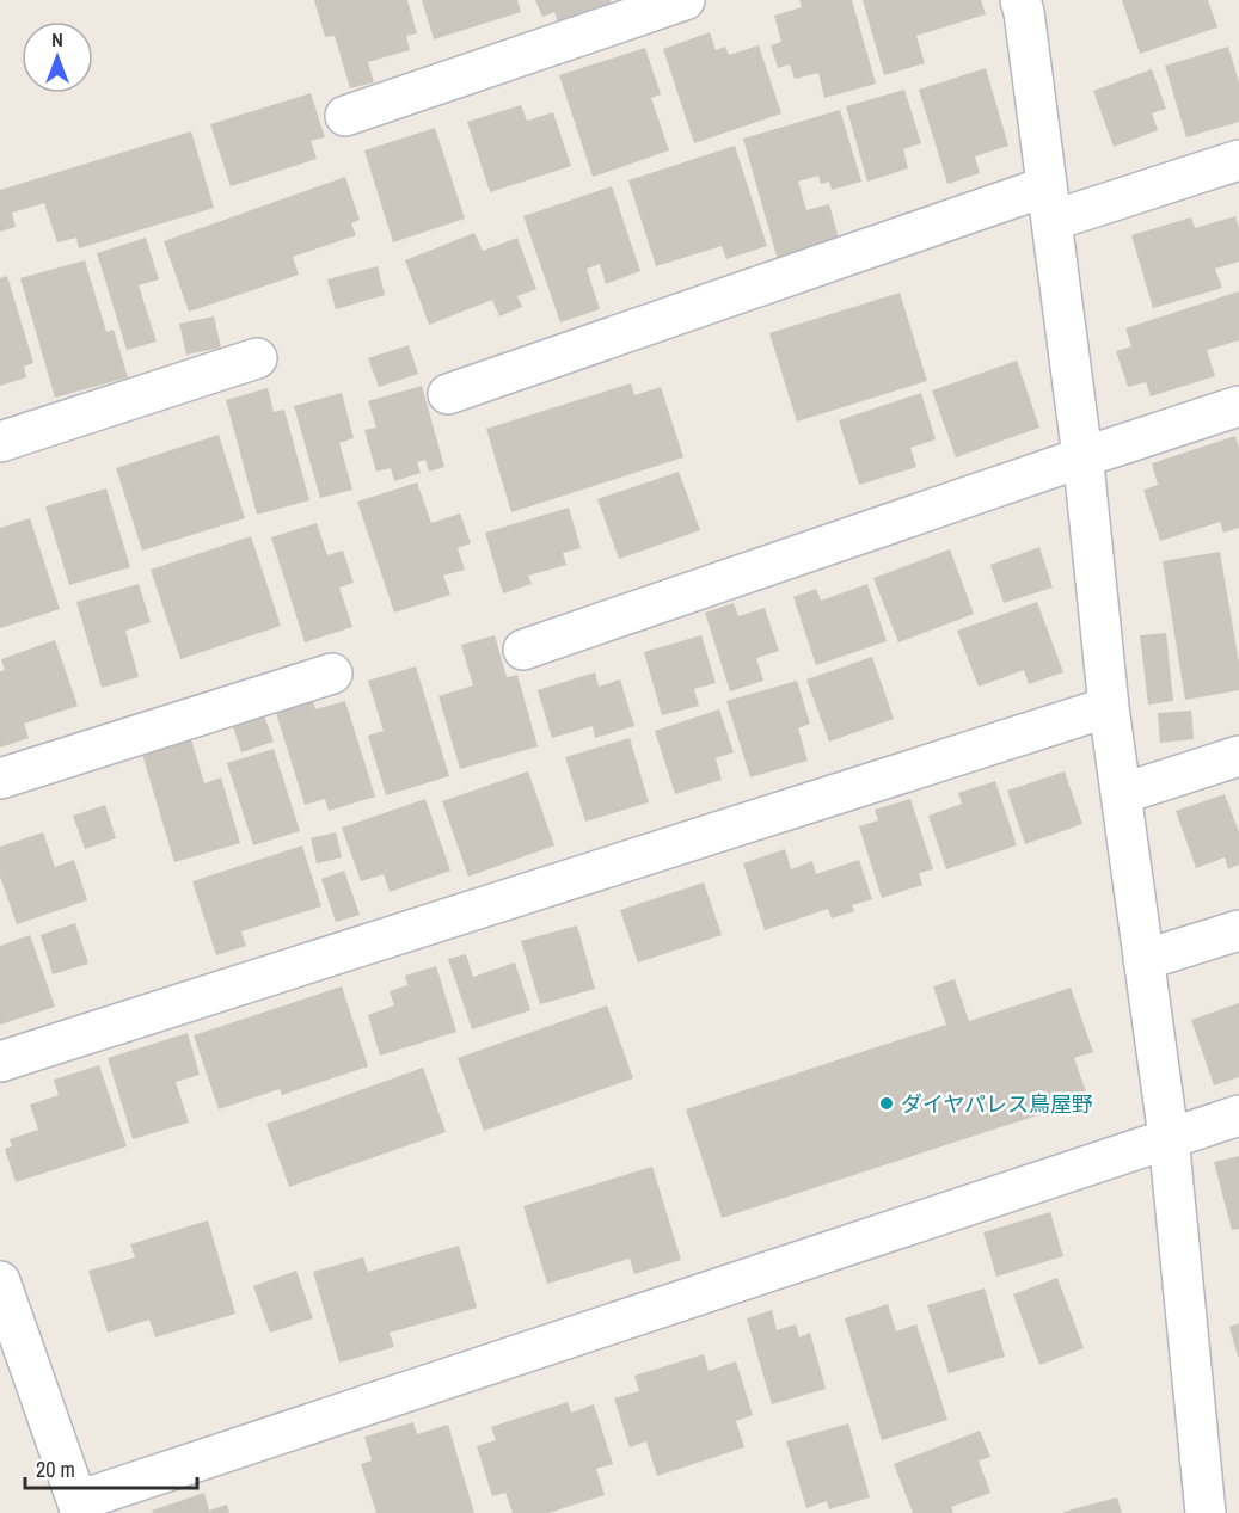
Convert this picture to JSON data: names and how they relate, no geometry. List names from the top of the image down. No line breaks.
{"places":["ダイヤパレス鳥屋野"],"scale_bar":"20 m","north":"top"}
